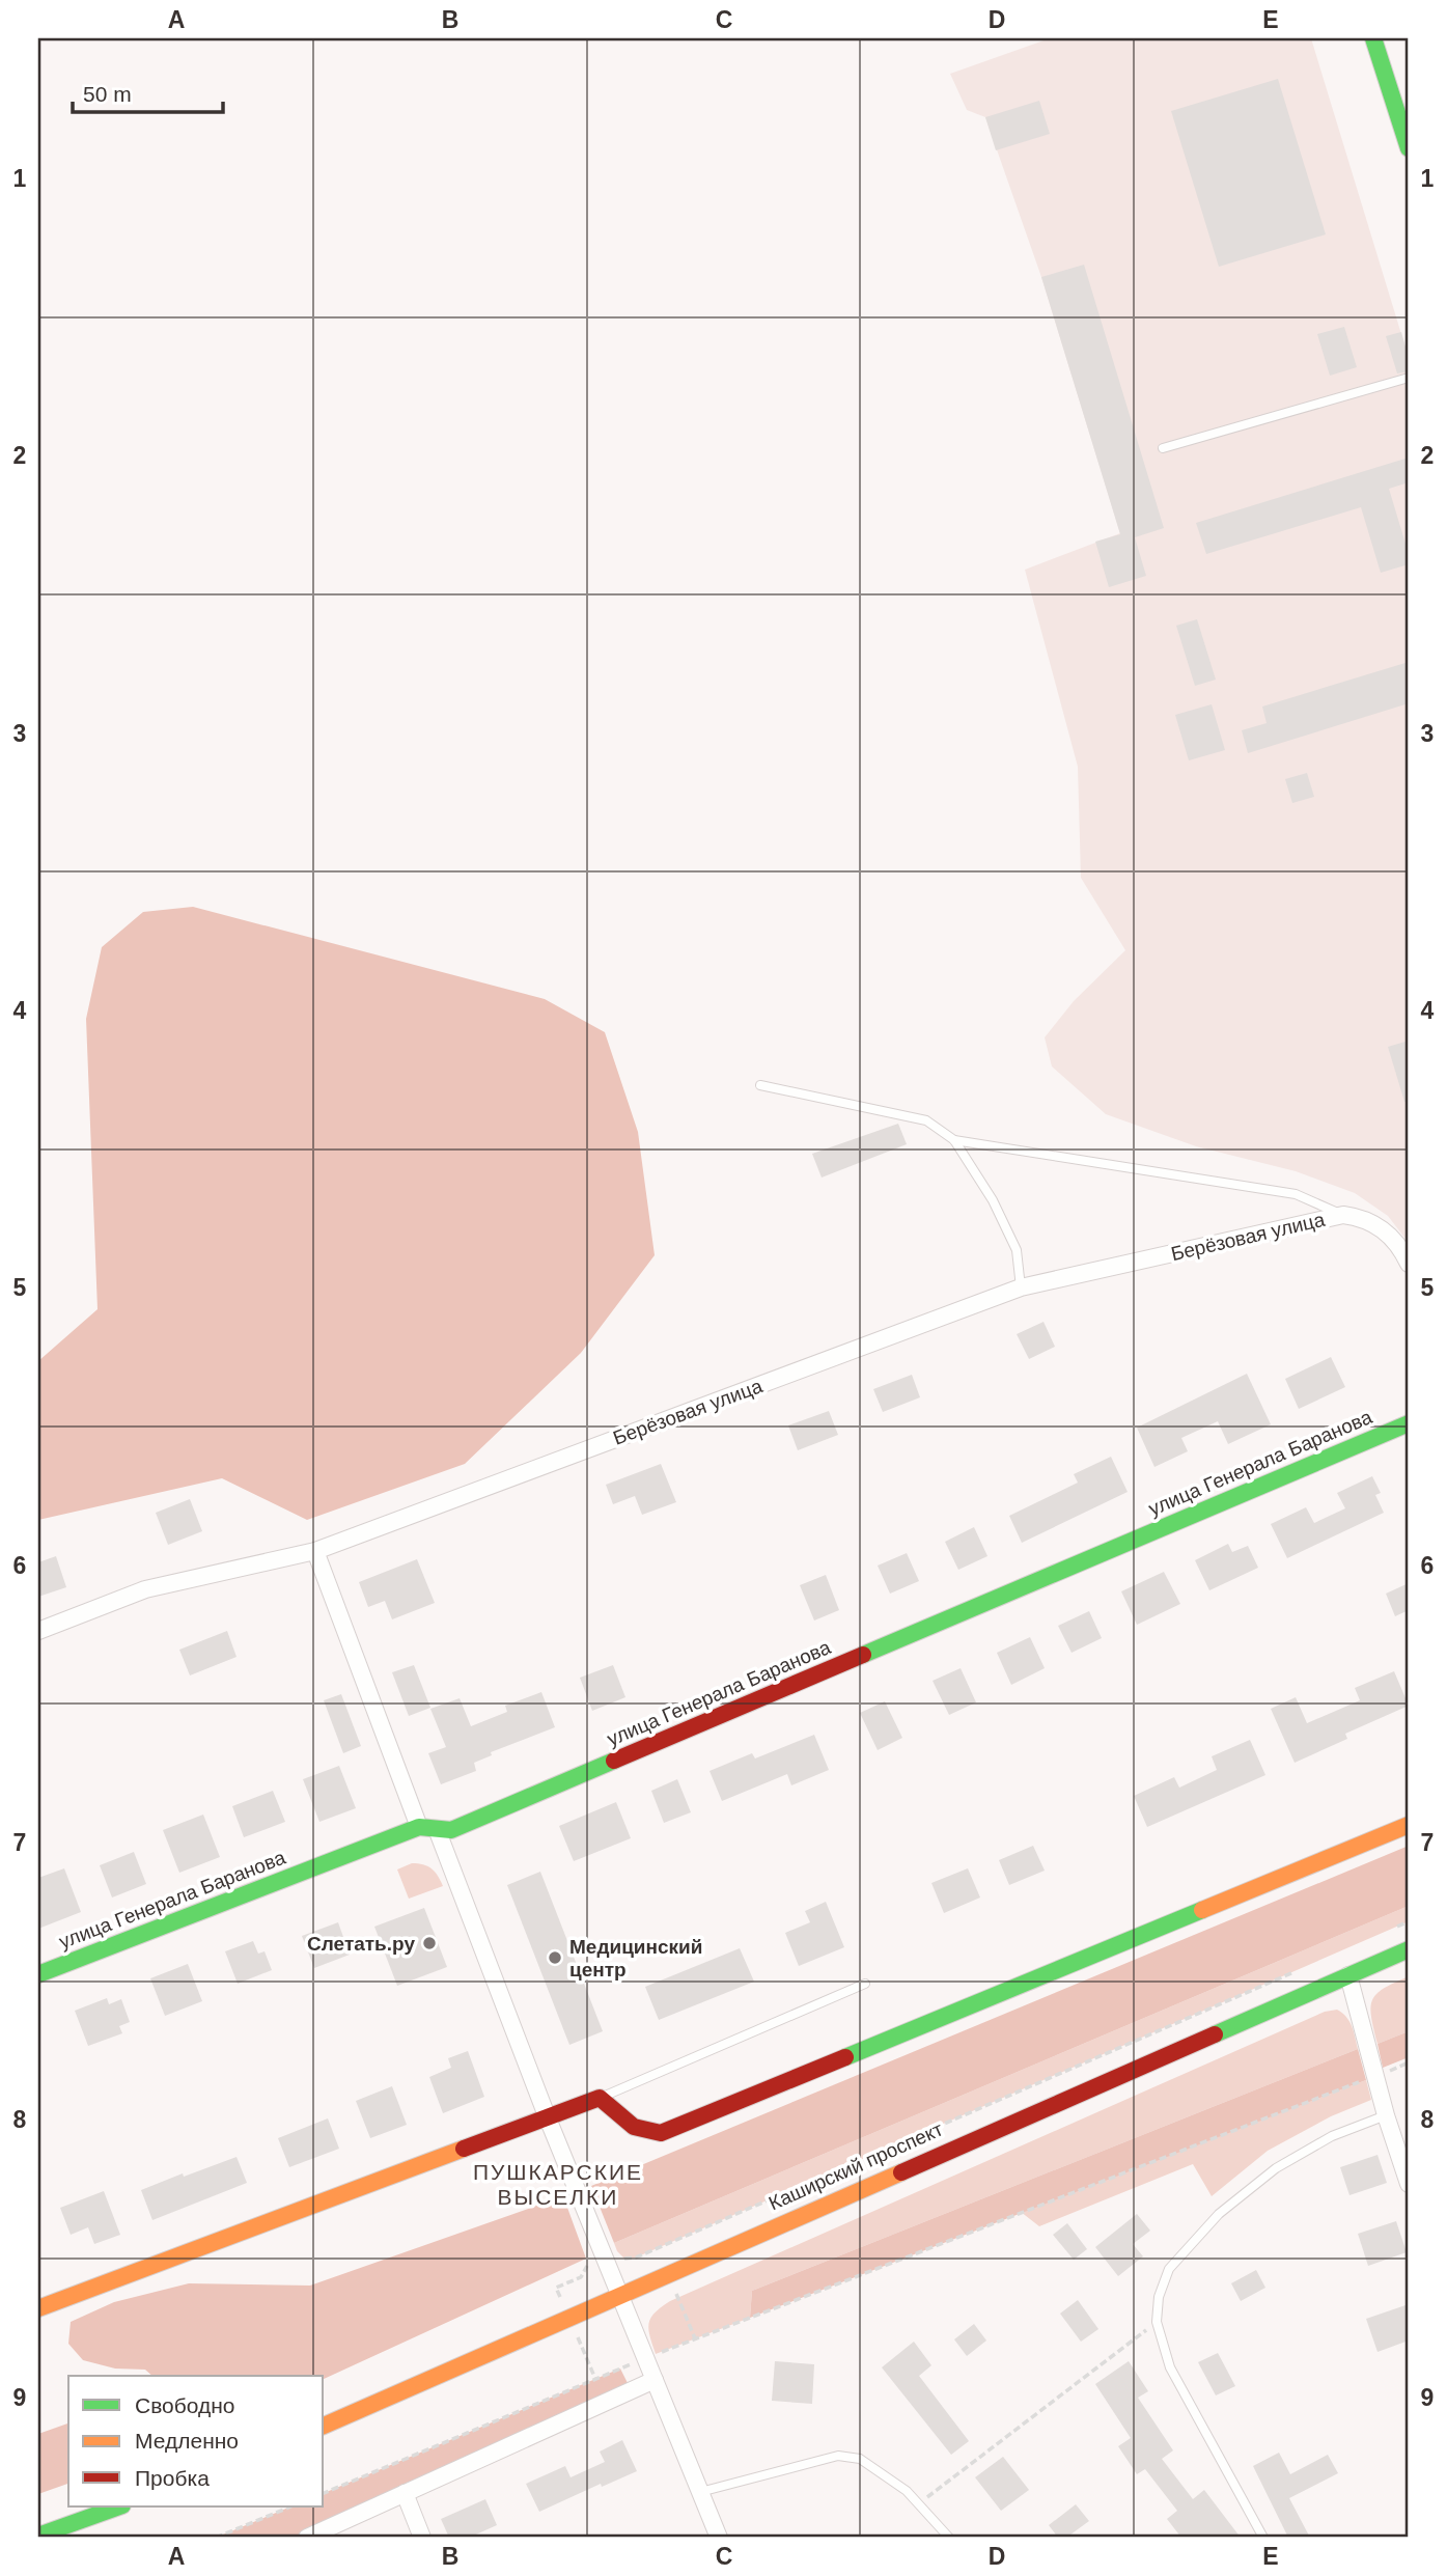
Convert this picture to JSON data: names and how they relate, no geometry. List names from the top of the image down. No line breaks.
{"streets":{"street":["Берёзовая улица","улица Генерала Баранова","Каширский проспект"]},"districts":["ПУШКАРСКИЕ ВЫСЕЛКИ"],"places":["Слетать.ру","Медицинский центр"],"legend":["Свободно","Медленно","Пробка"],"scale_bar":"50 m","grid":{"columns":["A","B","C","D","E"],"rows":["1","2","3","4","5","6","7","8","9"]}}
